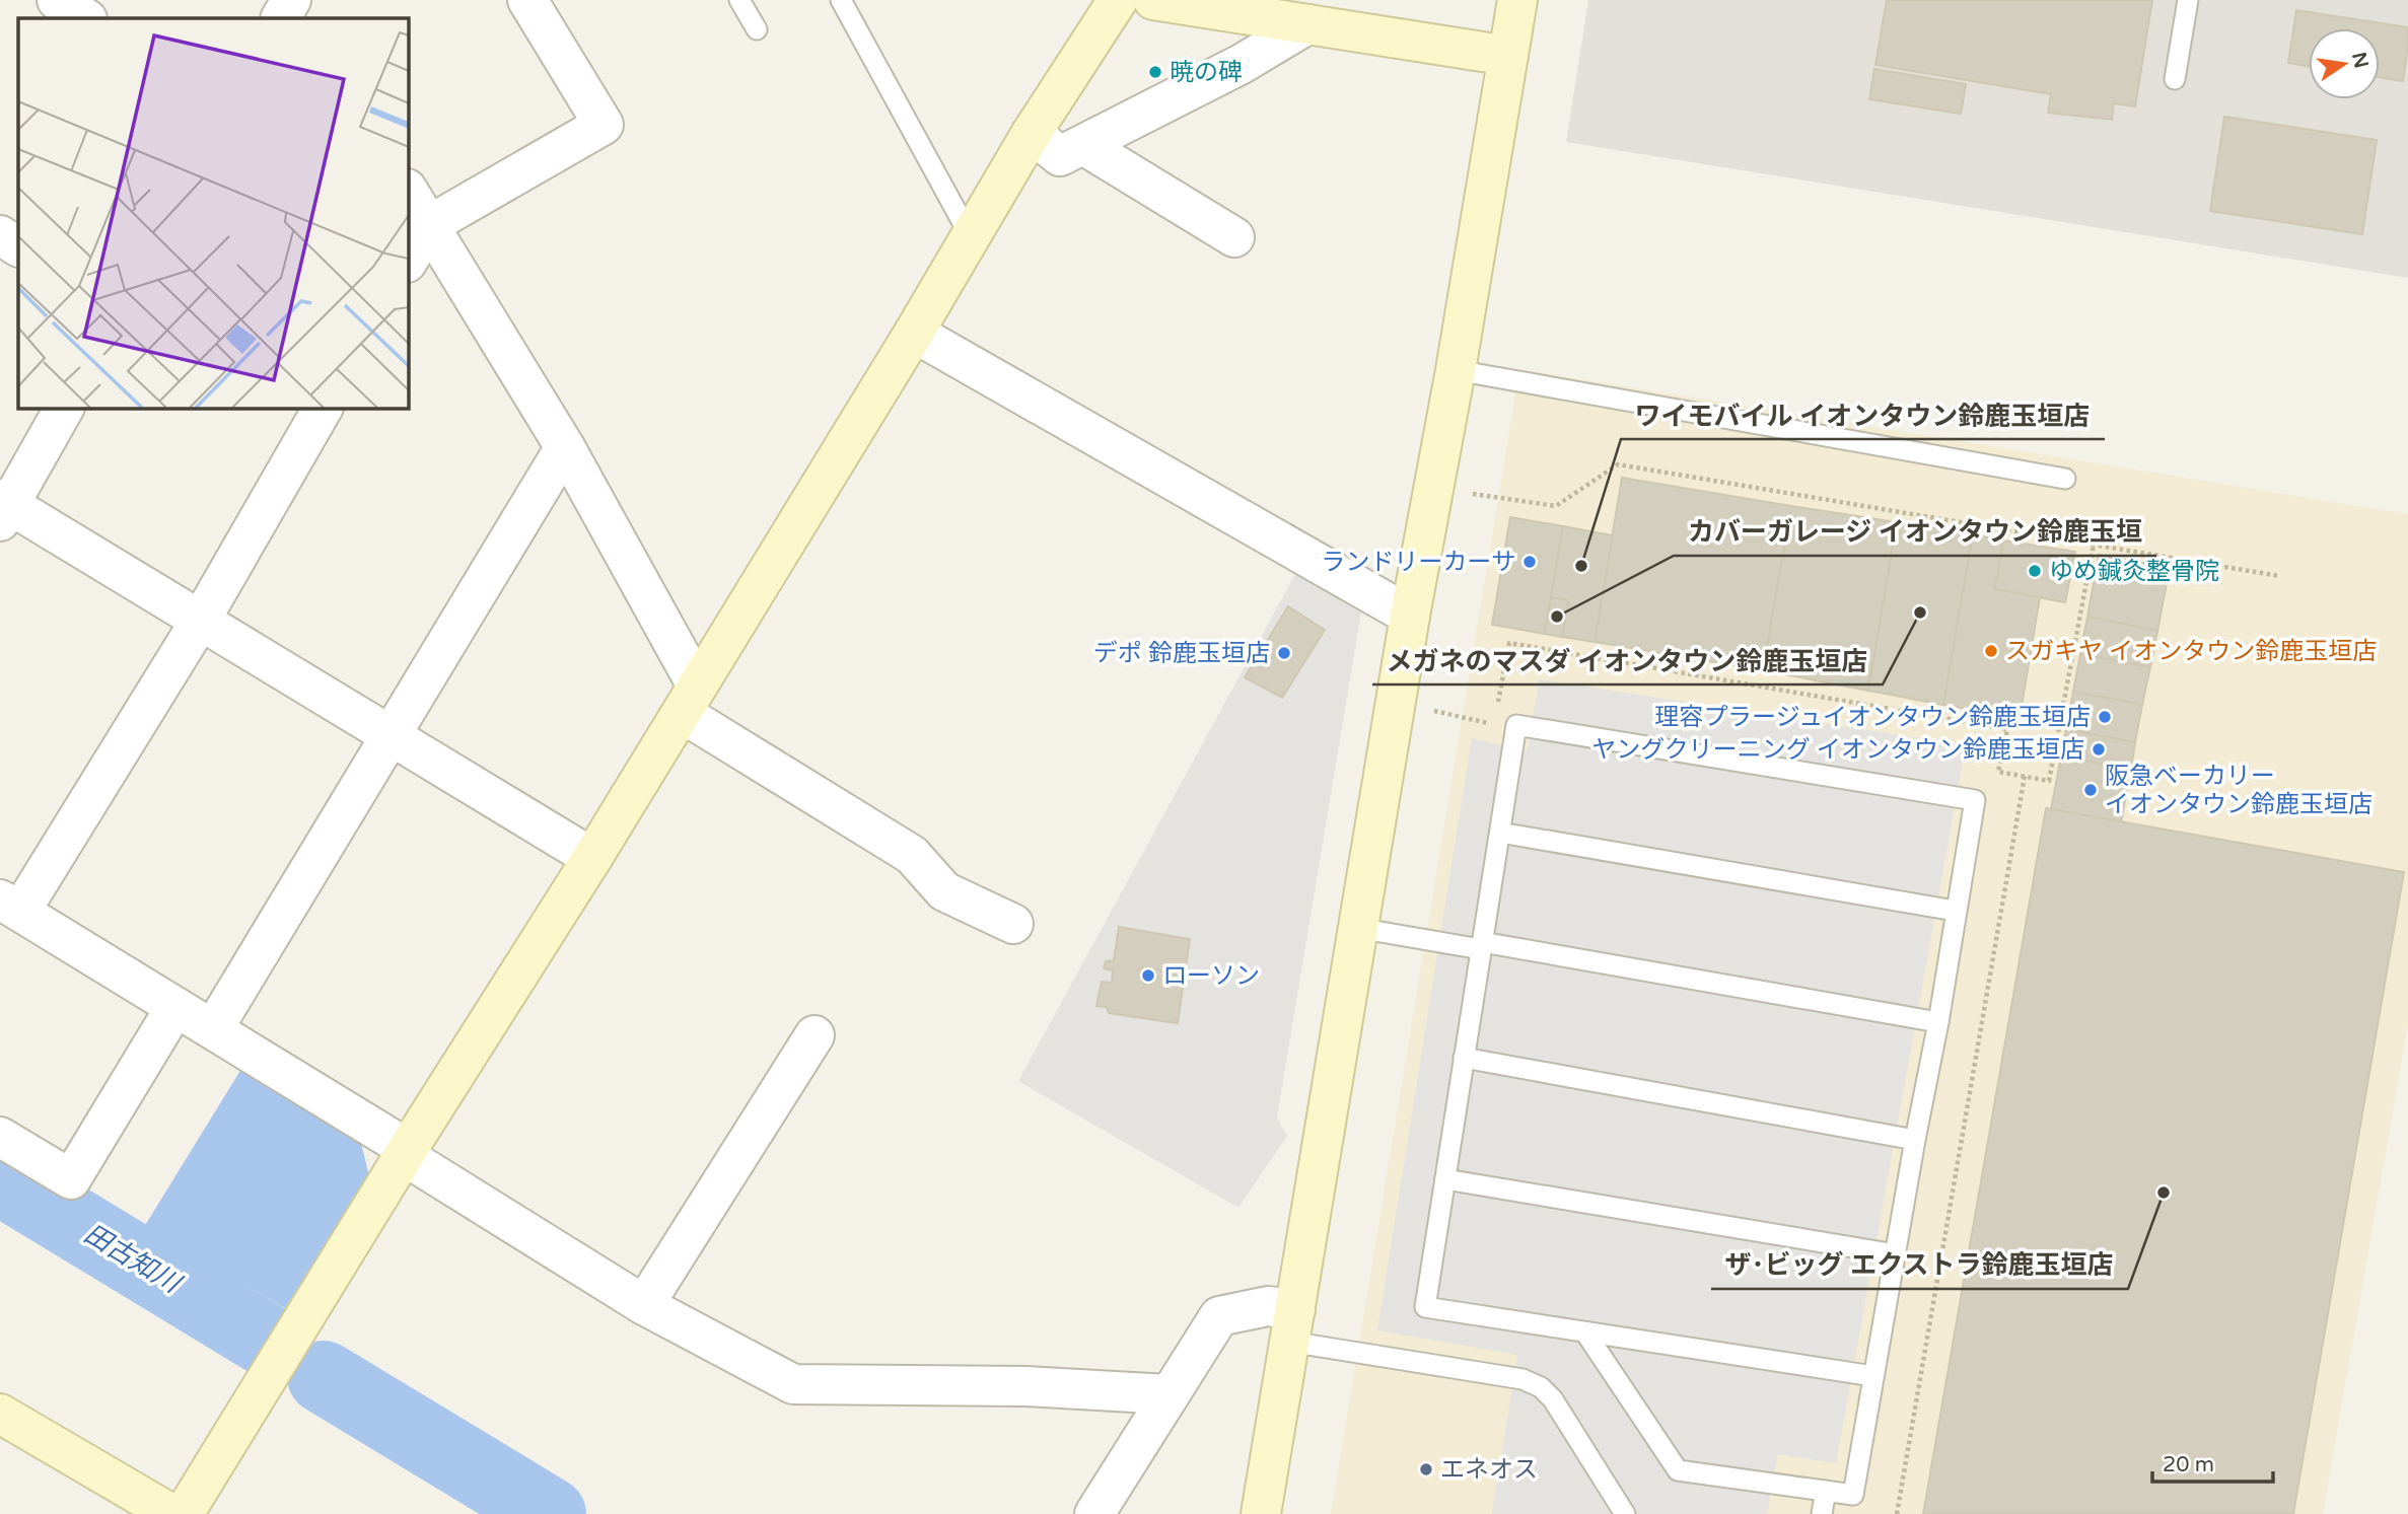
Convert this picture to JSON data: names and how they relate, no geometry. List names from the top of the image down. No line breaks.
{"water":["田古知川"],"places":["暁の碑","ランドリーカーサ","ワイモバイル イオンタウン鈴鹿玉垣店","ゆめ鍼灸整骨院","メガネのマスダ イオンタウン鈴鹿玉垣店","カバーガレージ イオンタウン鈴鹿玉垣","スガキヤ イオンタウン鈴鹿玉垣店","デポ 鈴鹿玉垣店","理容プラージュイオンタウン鈴鹿玉垣店","ヤングクリーニング イオンタウン鈴鹿玉垣店","阪急ベーカリー イオンタウン鈴鹿玉垣店","ローソン","ザ･ビッグ エクストラ鈴鹿玉垣店","エネオス"],"scale_bar":"20 m","north":"right"}
